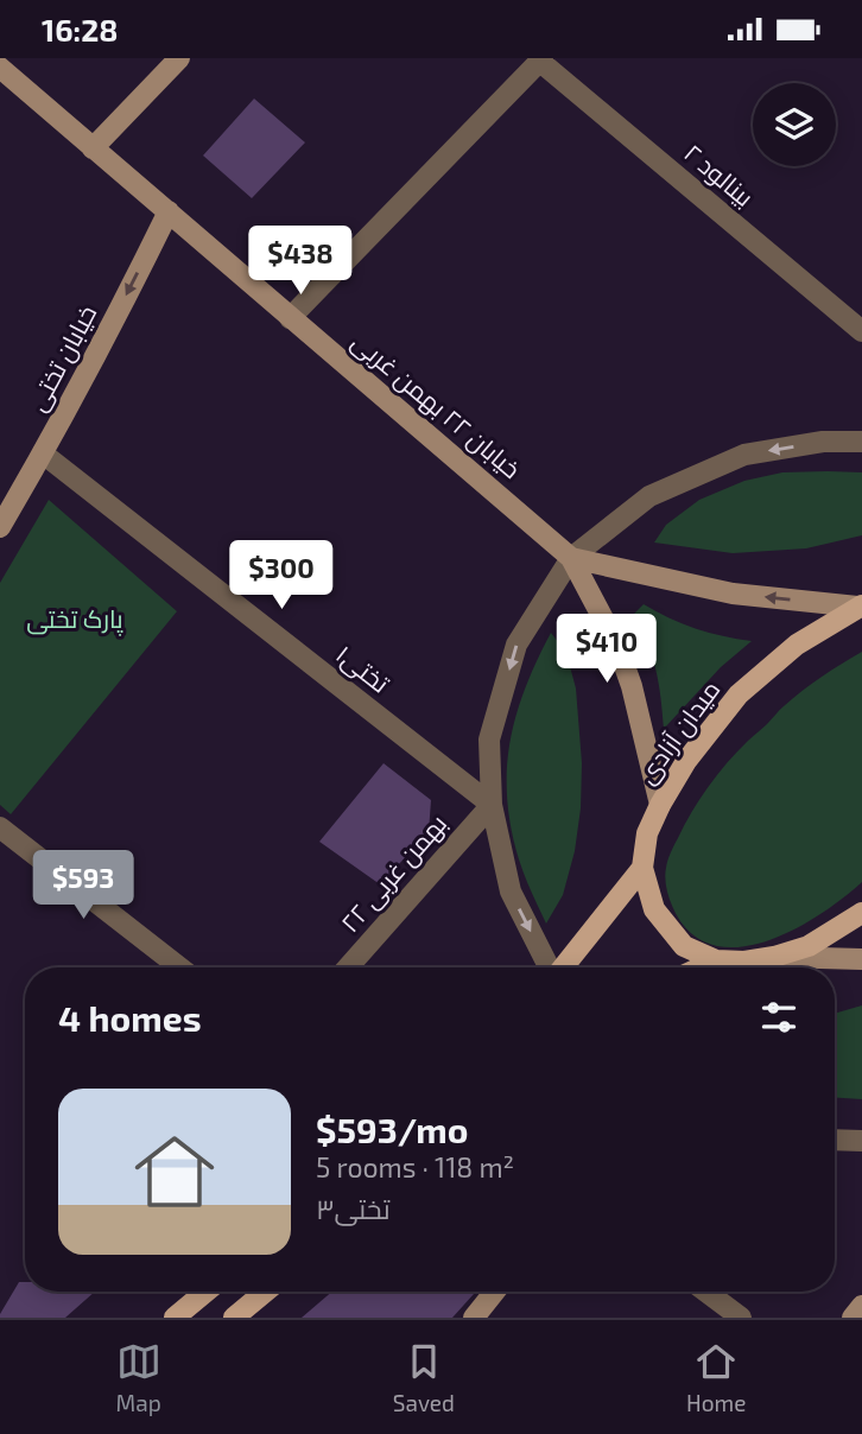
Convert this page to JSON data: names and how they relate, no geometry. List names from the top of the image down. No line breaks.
{"streets":{"main road":["خیابان تختی","خیابان ۲۲ بهمن غربی","میدان آزادی"],"street":["بینالود ۲","تختی۱","۲۲ بهمن غربی"]},"crossings":[["خیابان تختی","خیابان ۲۲ بهمن غربی"],["خیابان تختی","تختی۱"],["خیابان ۲۲ بهمن غربی","میدان آزادی"],["تختی۱","۲۲ بهمن غربی"]],"one_way":["خیابان تختی"],"parks":["پارک تختی"],"page":{"status":"16:28","price":["$438","$300","$410","$593"],"heading":"4 homes","list":[{"name":"$593/mo","note":"5 rooms · 118 m² · تختی۳"}],"tabs":["Map","Saved","Home"]}}
